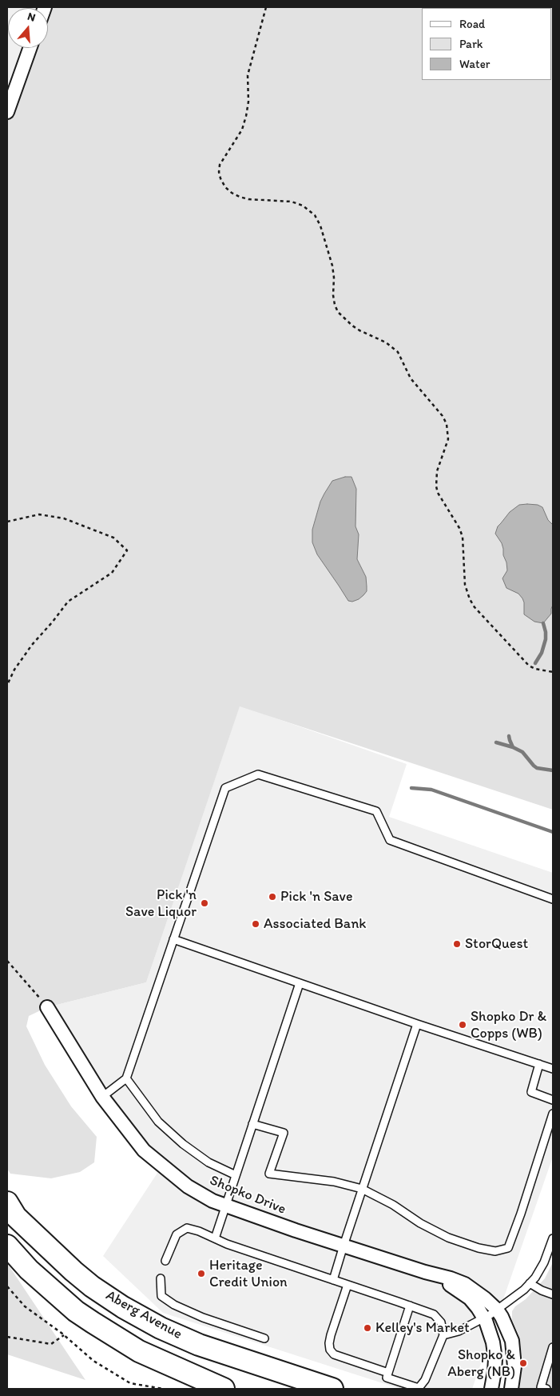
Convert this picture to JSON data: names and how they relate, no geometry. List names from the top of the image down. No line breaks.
{"streets":{"main road":["Aberg Avenue"],"street":["Shopko Drive"]},"places":["Pick 'n Save","Pick 'n Save Liquor","Associated Bank","StorQuest","Shopko Dr & Copps (WB)","Heritage Credit Union","Kelley's Market","Shopko & Aberg (NB)"],"legend":["Road","Park","Water"],"north":"top"}
